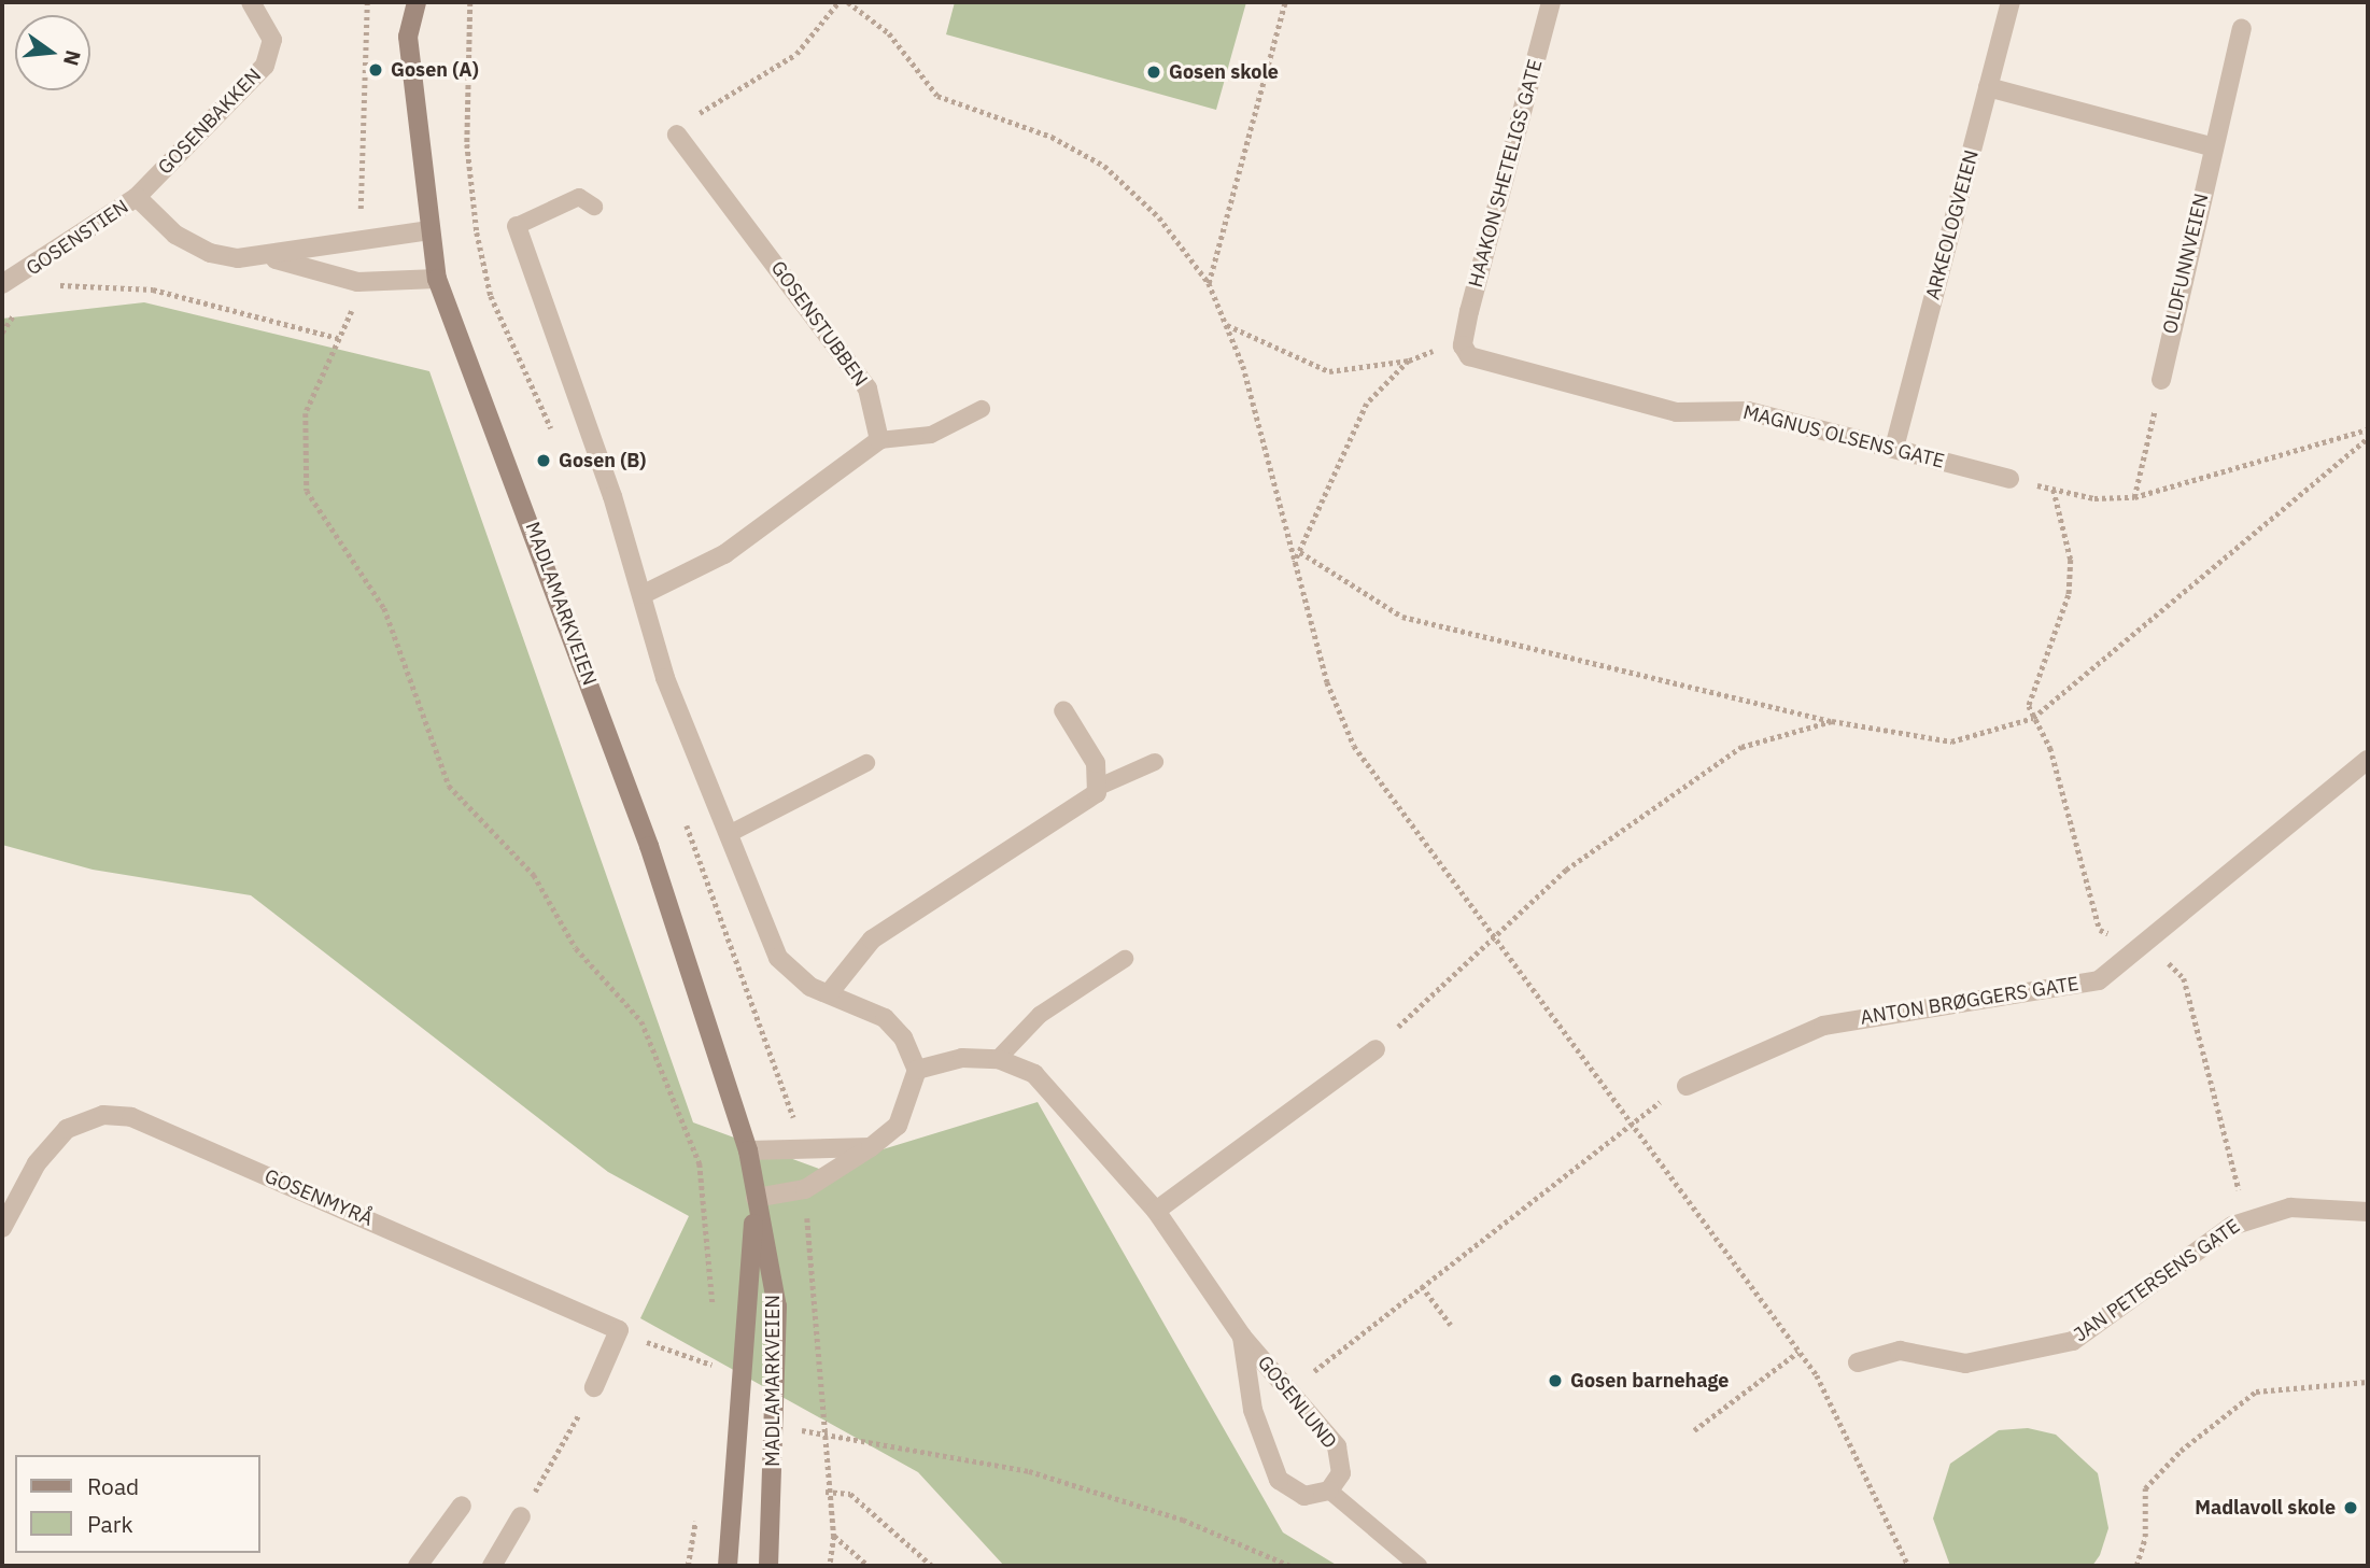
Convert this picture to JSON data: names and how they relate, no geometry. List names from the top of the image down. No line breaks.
{"streets":{"main road":["MADLAMARKVEIEN"],"street":["GOSENBAKKEN","HAAKON SHETELIGS GATE","ARKEOLOGVEIEN","GOSENSTIEN","OLDFUNNVEIEN","GOSENSTUBBEN","MAGNUS OLSENS GATE","ANTON BRØGGERS GATE","GOSENMYRÅ","JAN PETERSENS GATE","GOSENLUND"]},"crossings":[["GOSENBAKKEN","GOSENSTIEN"],["HAAKON SHETELIGS GATE","MAGNUS OLSENS GATE"],["ARKEOLOGVEIEN","MAGNUS OLSENS GATE"],["GOSENSTIEN","MADLAMARKVEIEN"]],"places":["Gosen (A)","Gosen skole","Gosen (B)","Gosen barnehage","Madlavoll skole"],"legend":["Road","Park"],"north":"right"}
